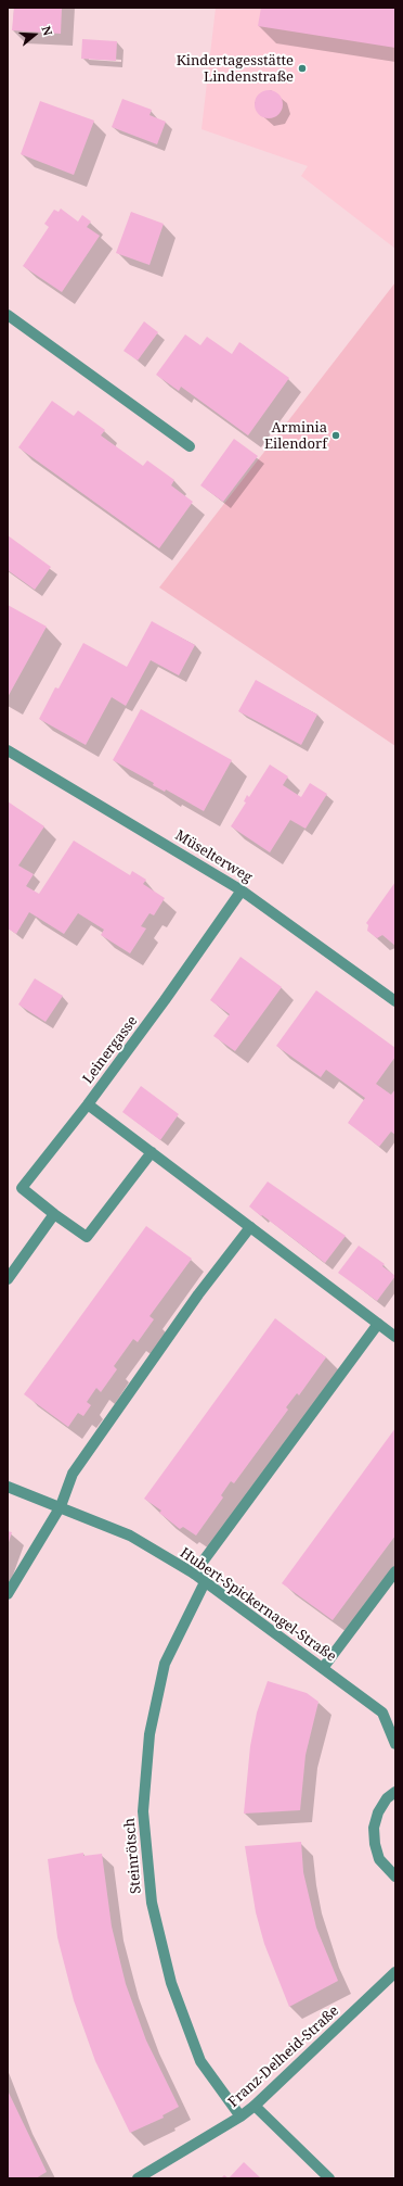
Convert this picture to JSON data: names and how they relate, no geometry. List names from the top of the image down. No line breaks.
{"streets":{"street":["Müselterweg","Leinergasse","Hubert-Spickernagel-Straße","Steinrötsch","Franz-Delheid-Straße"]},"crossings":[["Müselterweg","Leinergasse"],["Hubert-Spickernagel-Straße","Steinrötsch"],["Steinrötsch","Franz-Delheid-Straße"]],"places":["Kindertagesstätte Lindenstraße","Arminia Eilendorf"],"north":"right"}
